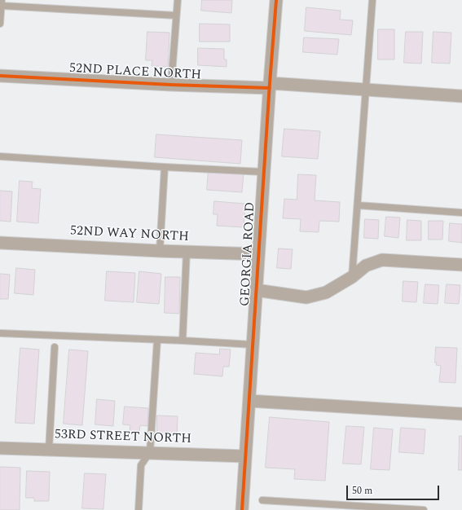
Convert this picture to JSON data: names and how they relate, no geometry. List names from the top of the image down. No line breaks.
{"streets":{"street":["52ND PLACE NORTH","52ND WAY NORTH","GEORGIA ROAD","53RD STREET NORTH"]},"crossings":[["52ND PLACE NORTH","GEORGIA ROAD"],["52ND WAY NORTH","GEORGIA ROAD"],["GEORGIA ROAD","53RD STREET NORTH"]],"scale_bar":"50 m"}
